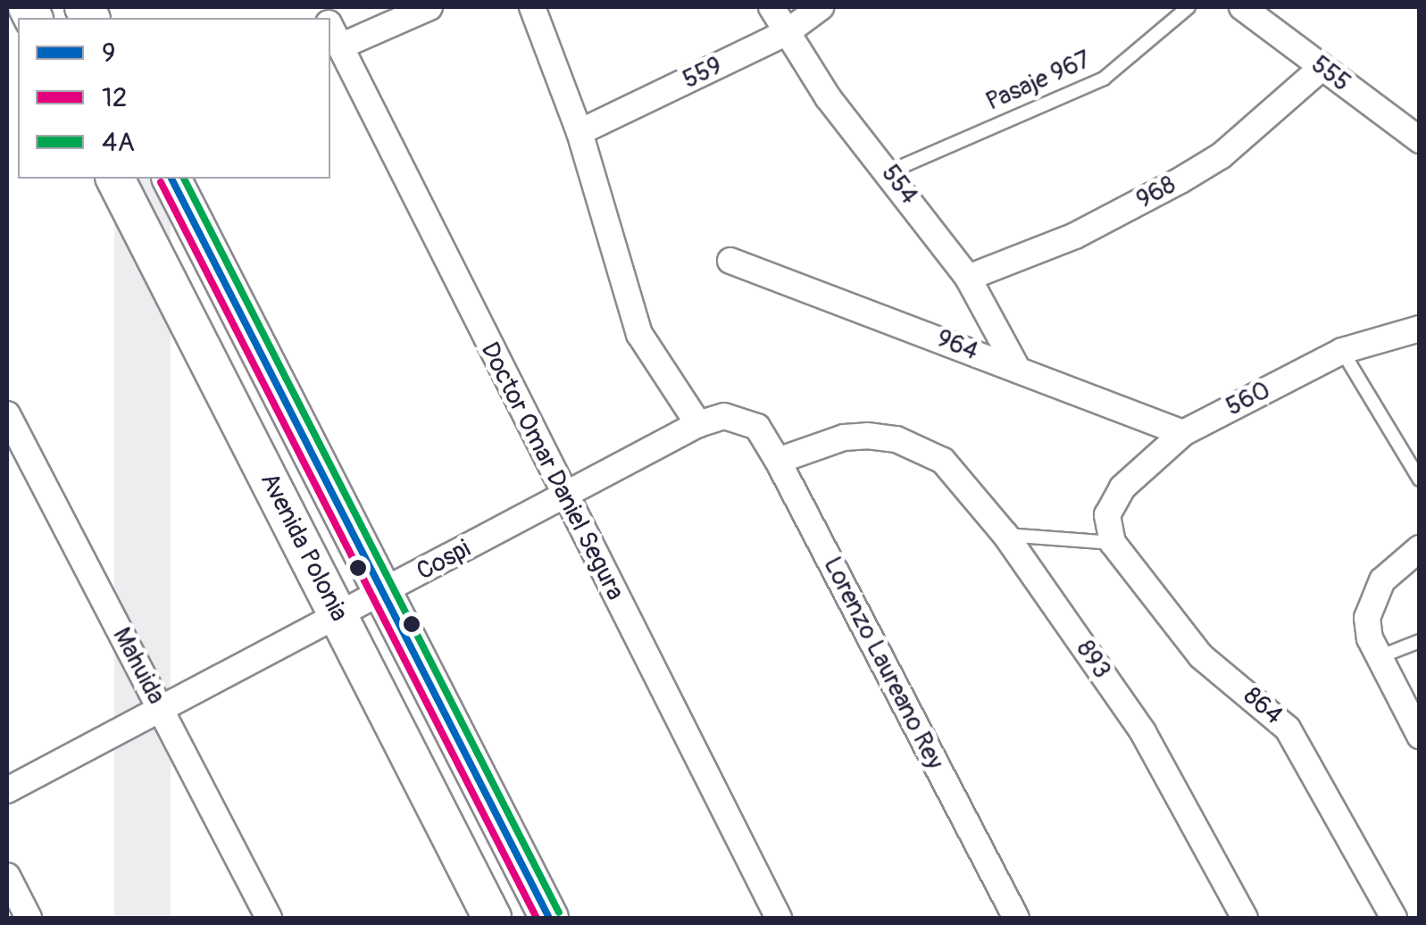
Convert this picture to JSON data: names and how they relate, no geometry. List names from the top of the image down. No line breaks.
{"streets":{"main road":["Avenida Polonia"],"street":["559","555","554","968","964","560","Doctor Omar Daniel Segura","Cospi","893","Lorenzo Laureano Rey","Mahuida","864"],"lane":["Pasaje 967"]},"crossings":[["559","554"],["555","968"],["Pasaje 967","554"],["554","968"],["554","964"],["964","560"],["560","864"],["Doctor Omar Daniel Segura","Cospi"],["Avenida Polonia","Cospi"],["Cospi","Lorenzo Laureano Rey"],["Cospi","Mahuida"],["893","Lorenzo Laureano Rey"]],"lines":["transit line 9","transit line 4A","transit line 12"],"legend":["9","12","4A"]}
